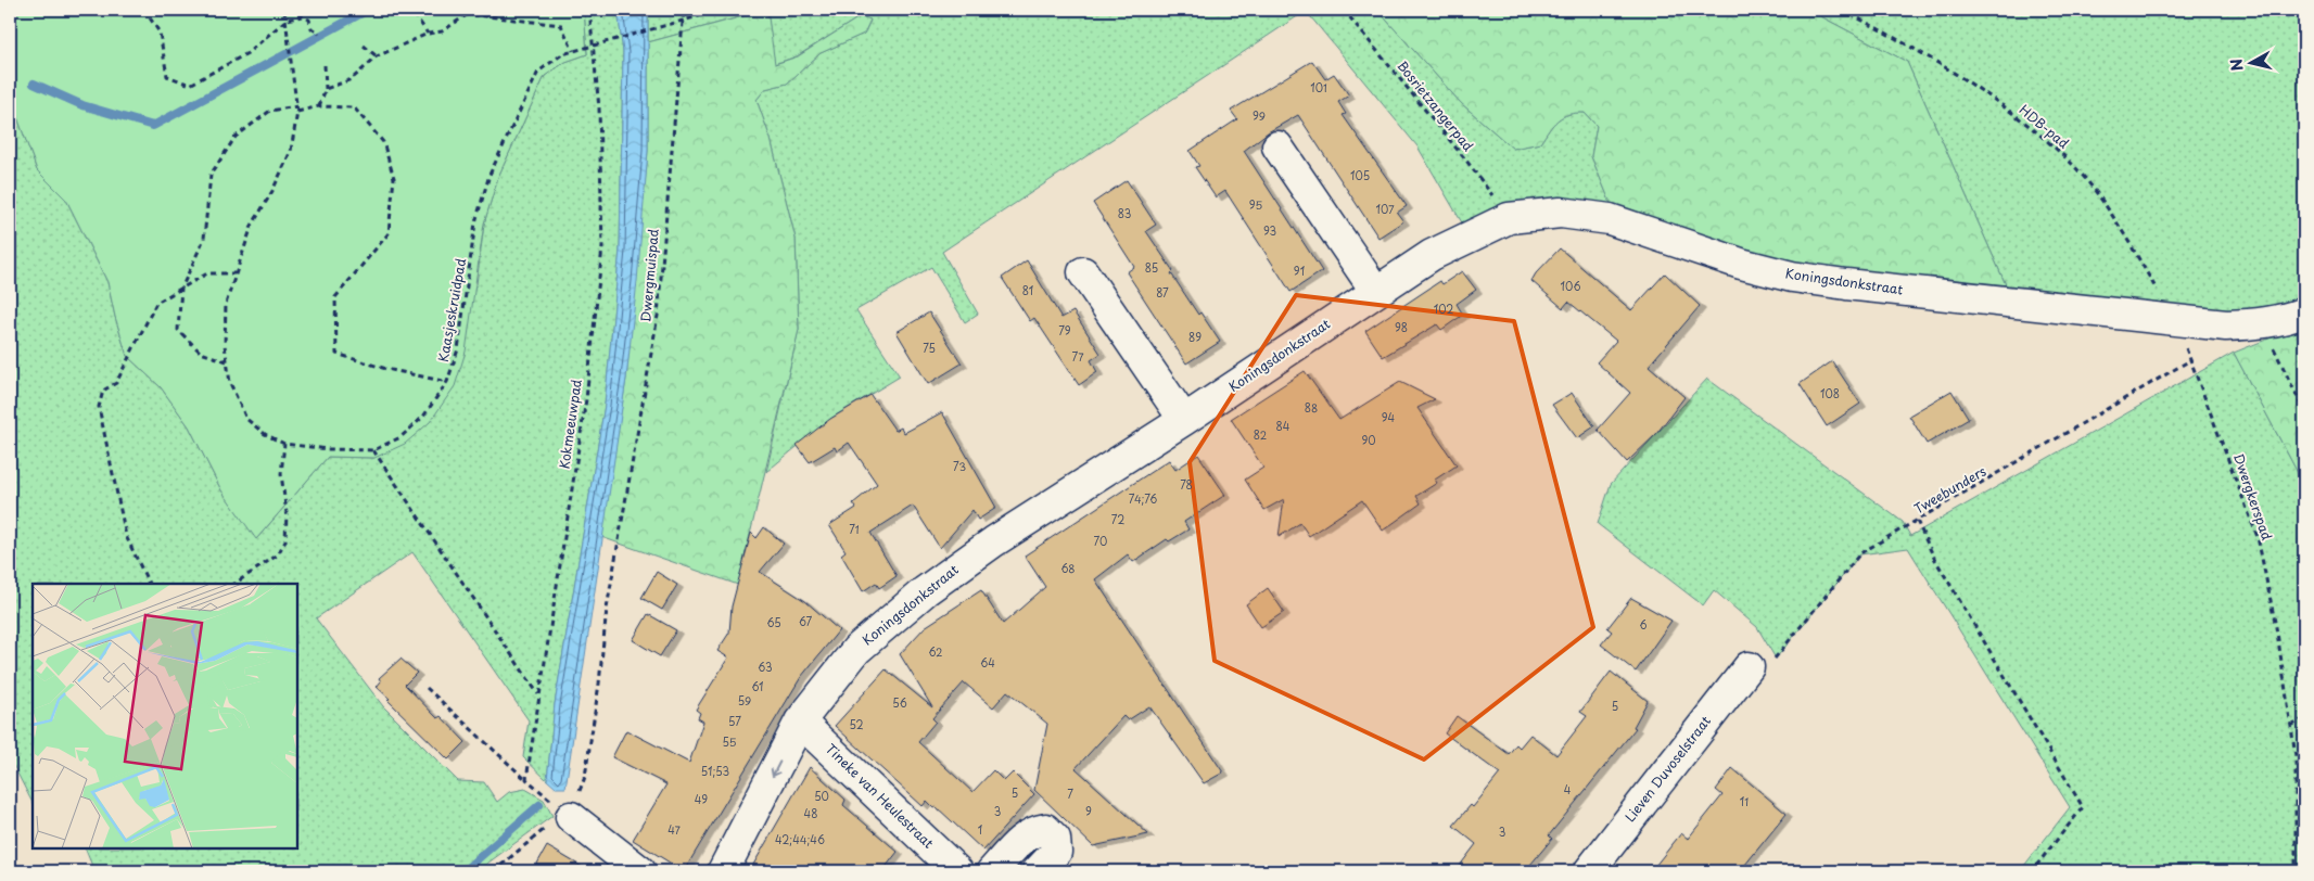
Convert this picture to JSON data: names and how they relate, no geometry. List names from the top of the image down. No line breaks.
{"streets":{"street":["Koningsdonkstraat","Lieven Duvoselstraat","Tineke van Heulestraat"],"path":["Bosrietzangerpad","HDB-pad","Dwergmuispad","Kaasjeskruidpad","Kokmeeuwpad","Tweebunders","Dwergkerspad"]},"crossings":[["Bosrietzangerpad","Koningsdonkstraat"],["HDB-pad","Koningsdonkstraat"],["Dwergmuispad","Kaasjeskruidpad"],["Koningsdonkstraat","Tineke van Heulestraat"],["Kaasjeskruidpad","Kokmeeuwpad"],["Tweebunders","Dwergkerspad"],["Tweebunders","Lieven Duvoselstraat"]],"house_numbers":["101","99","105","95","107","83","93","85","91","106","81","87","102","98","79","89","75","77","108","88","94","84","82","90","73","78","74;76","72","71","70","68","67","65","6","62","64","63","61","59","56","5","57","52","55","51;53","4","5","7","50","49","11","3","9","48","47","1","3","42;44;46"],"north":"left"}
